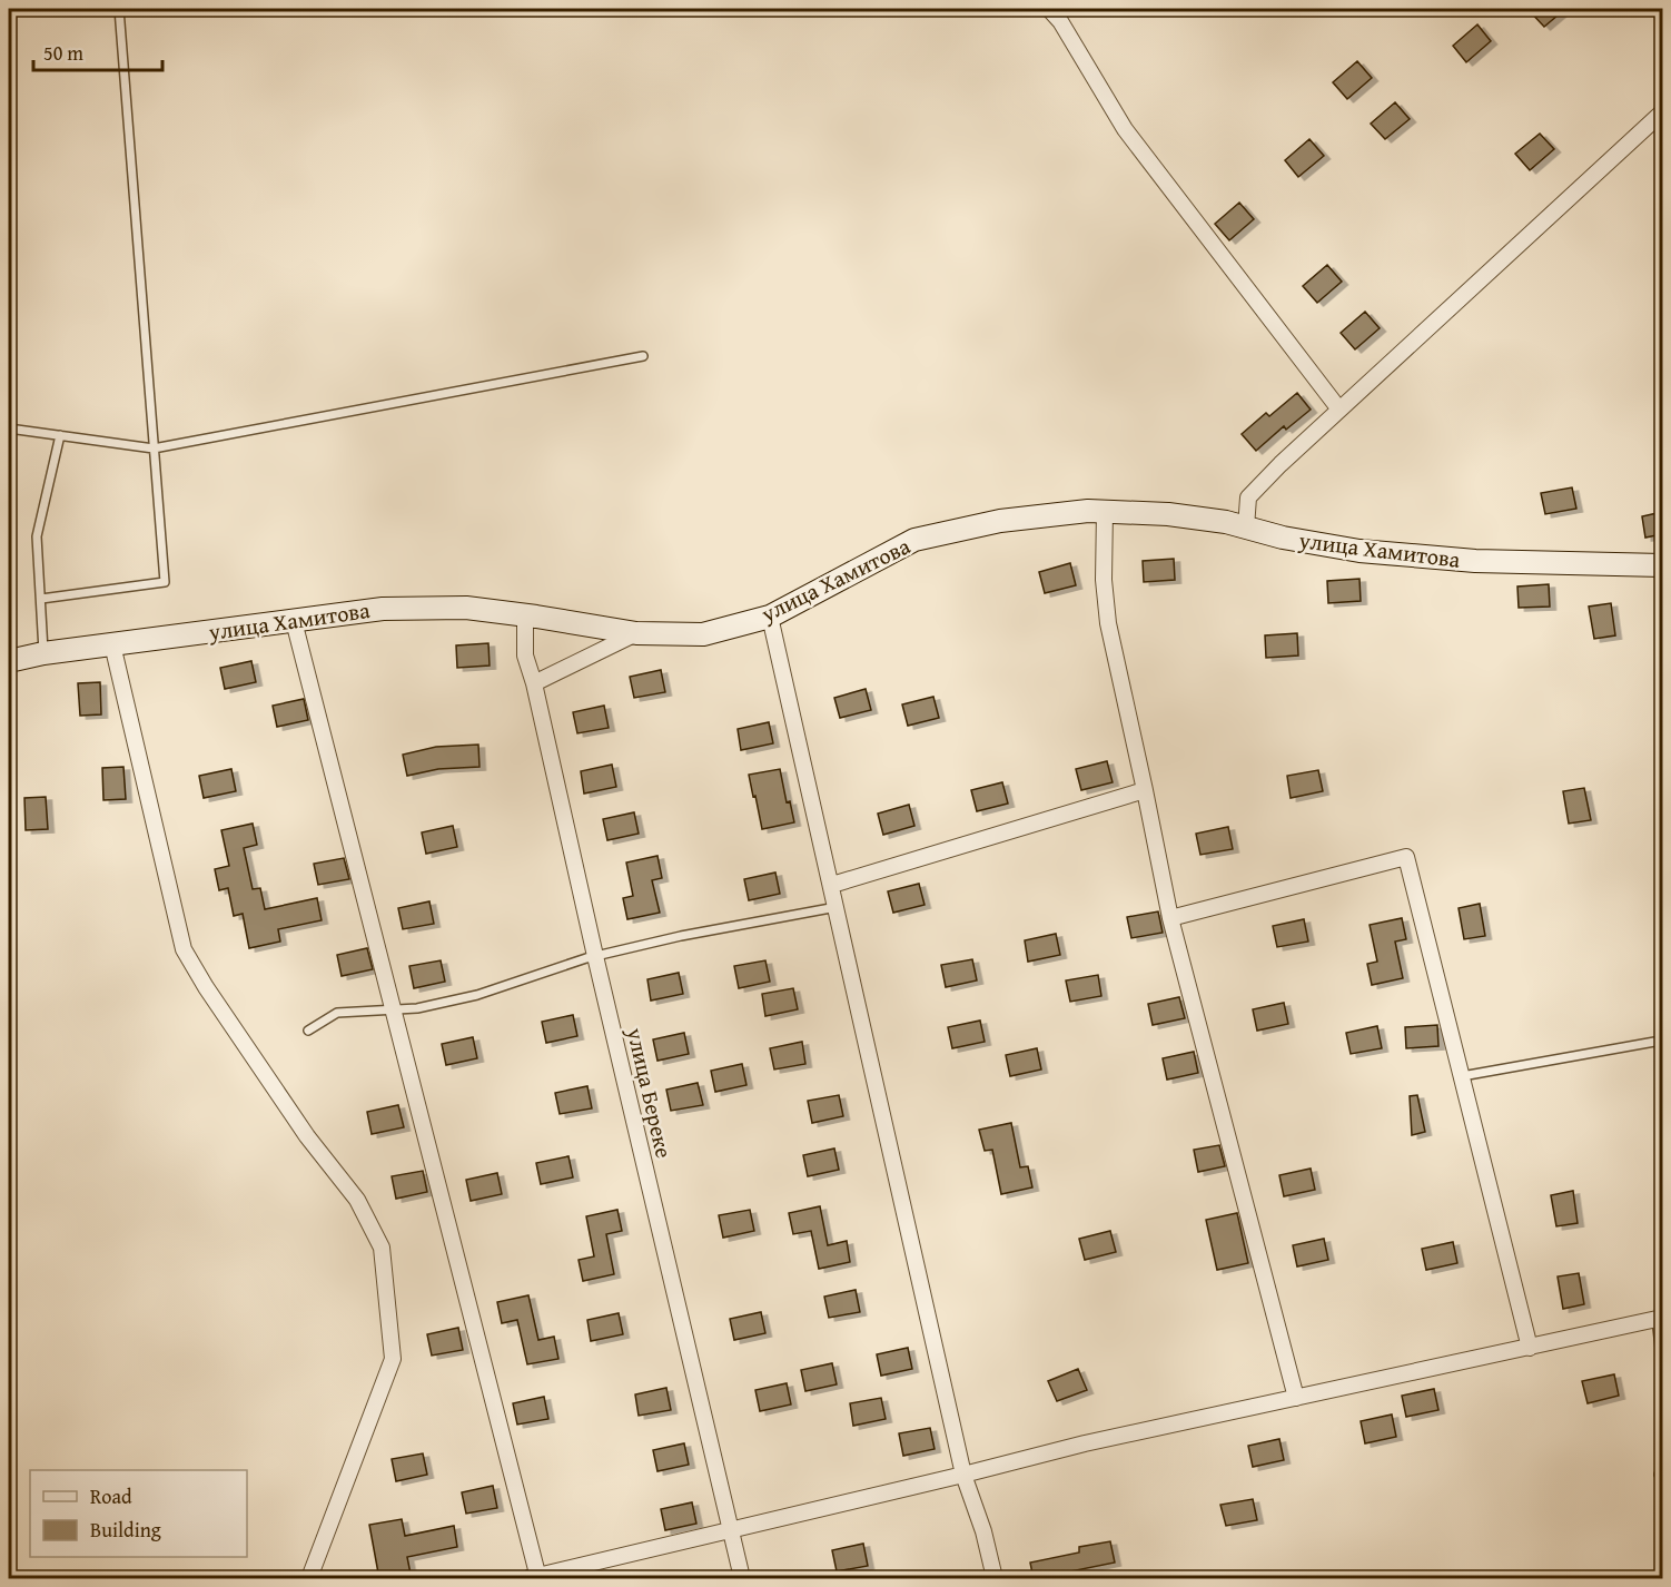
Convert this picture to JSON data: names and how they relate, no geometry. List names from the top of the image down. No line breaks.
{"streets":{"street":["улица Хамитова","улица Береке"]},"crossings":[["улица Хамитова","улица Береке"]],"legend":["Road","Building"],"scale_bar":"50 m"}
